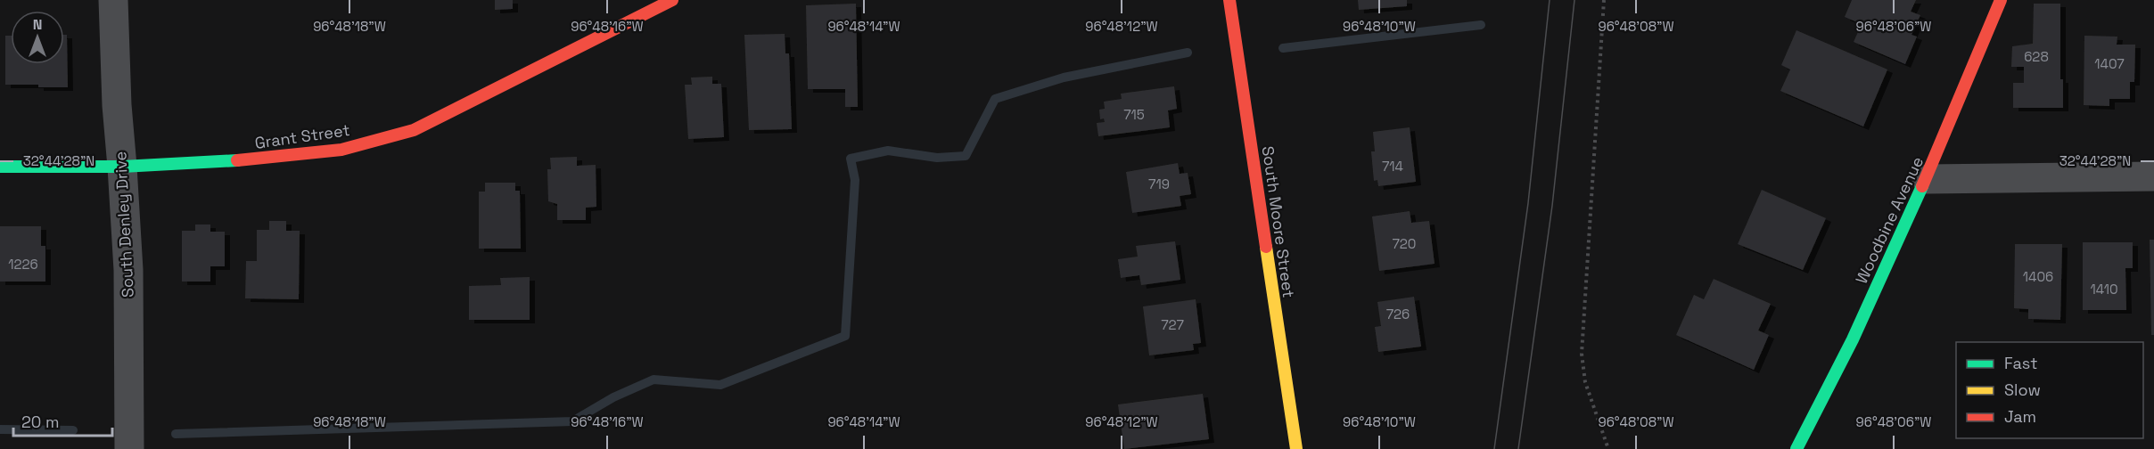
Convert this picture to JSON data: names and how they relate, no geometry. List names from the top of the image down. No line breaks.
{"streets":{"street":["Grant Street","Woodbine Avenue","South Moore Street","South Denley Drive"]},"crossings":[["Grant Street","South Denley Drive"]],"house_numbers":["628","1407","715","714","719","720","1226","1406","1410","726","727"],"legend":["Fast","Slow","Jam"],"scale_bar":"20 m","north":"top","coordinates":["96°48'18\"W","96°48'16\"W","96°48'14\"W","96°48'12\"W","96°48'10\"W","96°48'08\"W","96°48'06\"W","32°44'28\"N"]}
